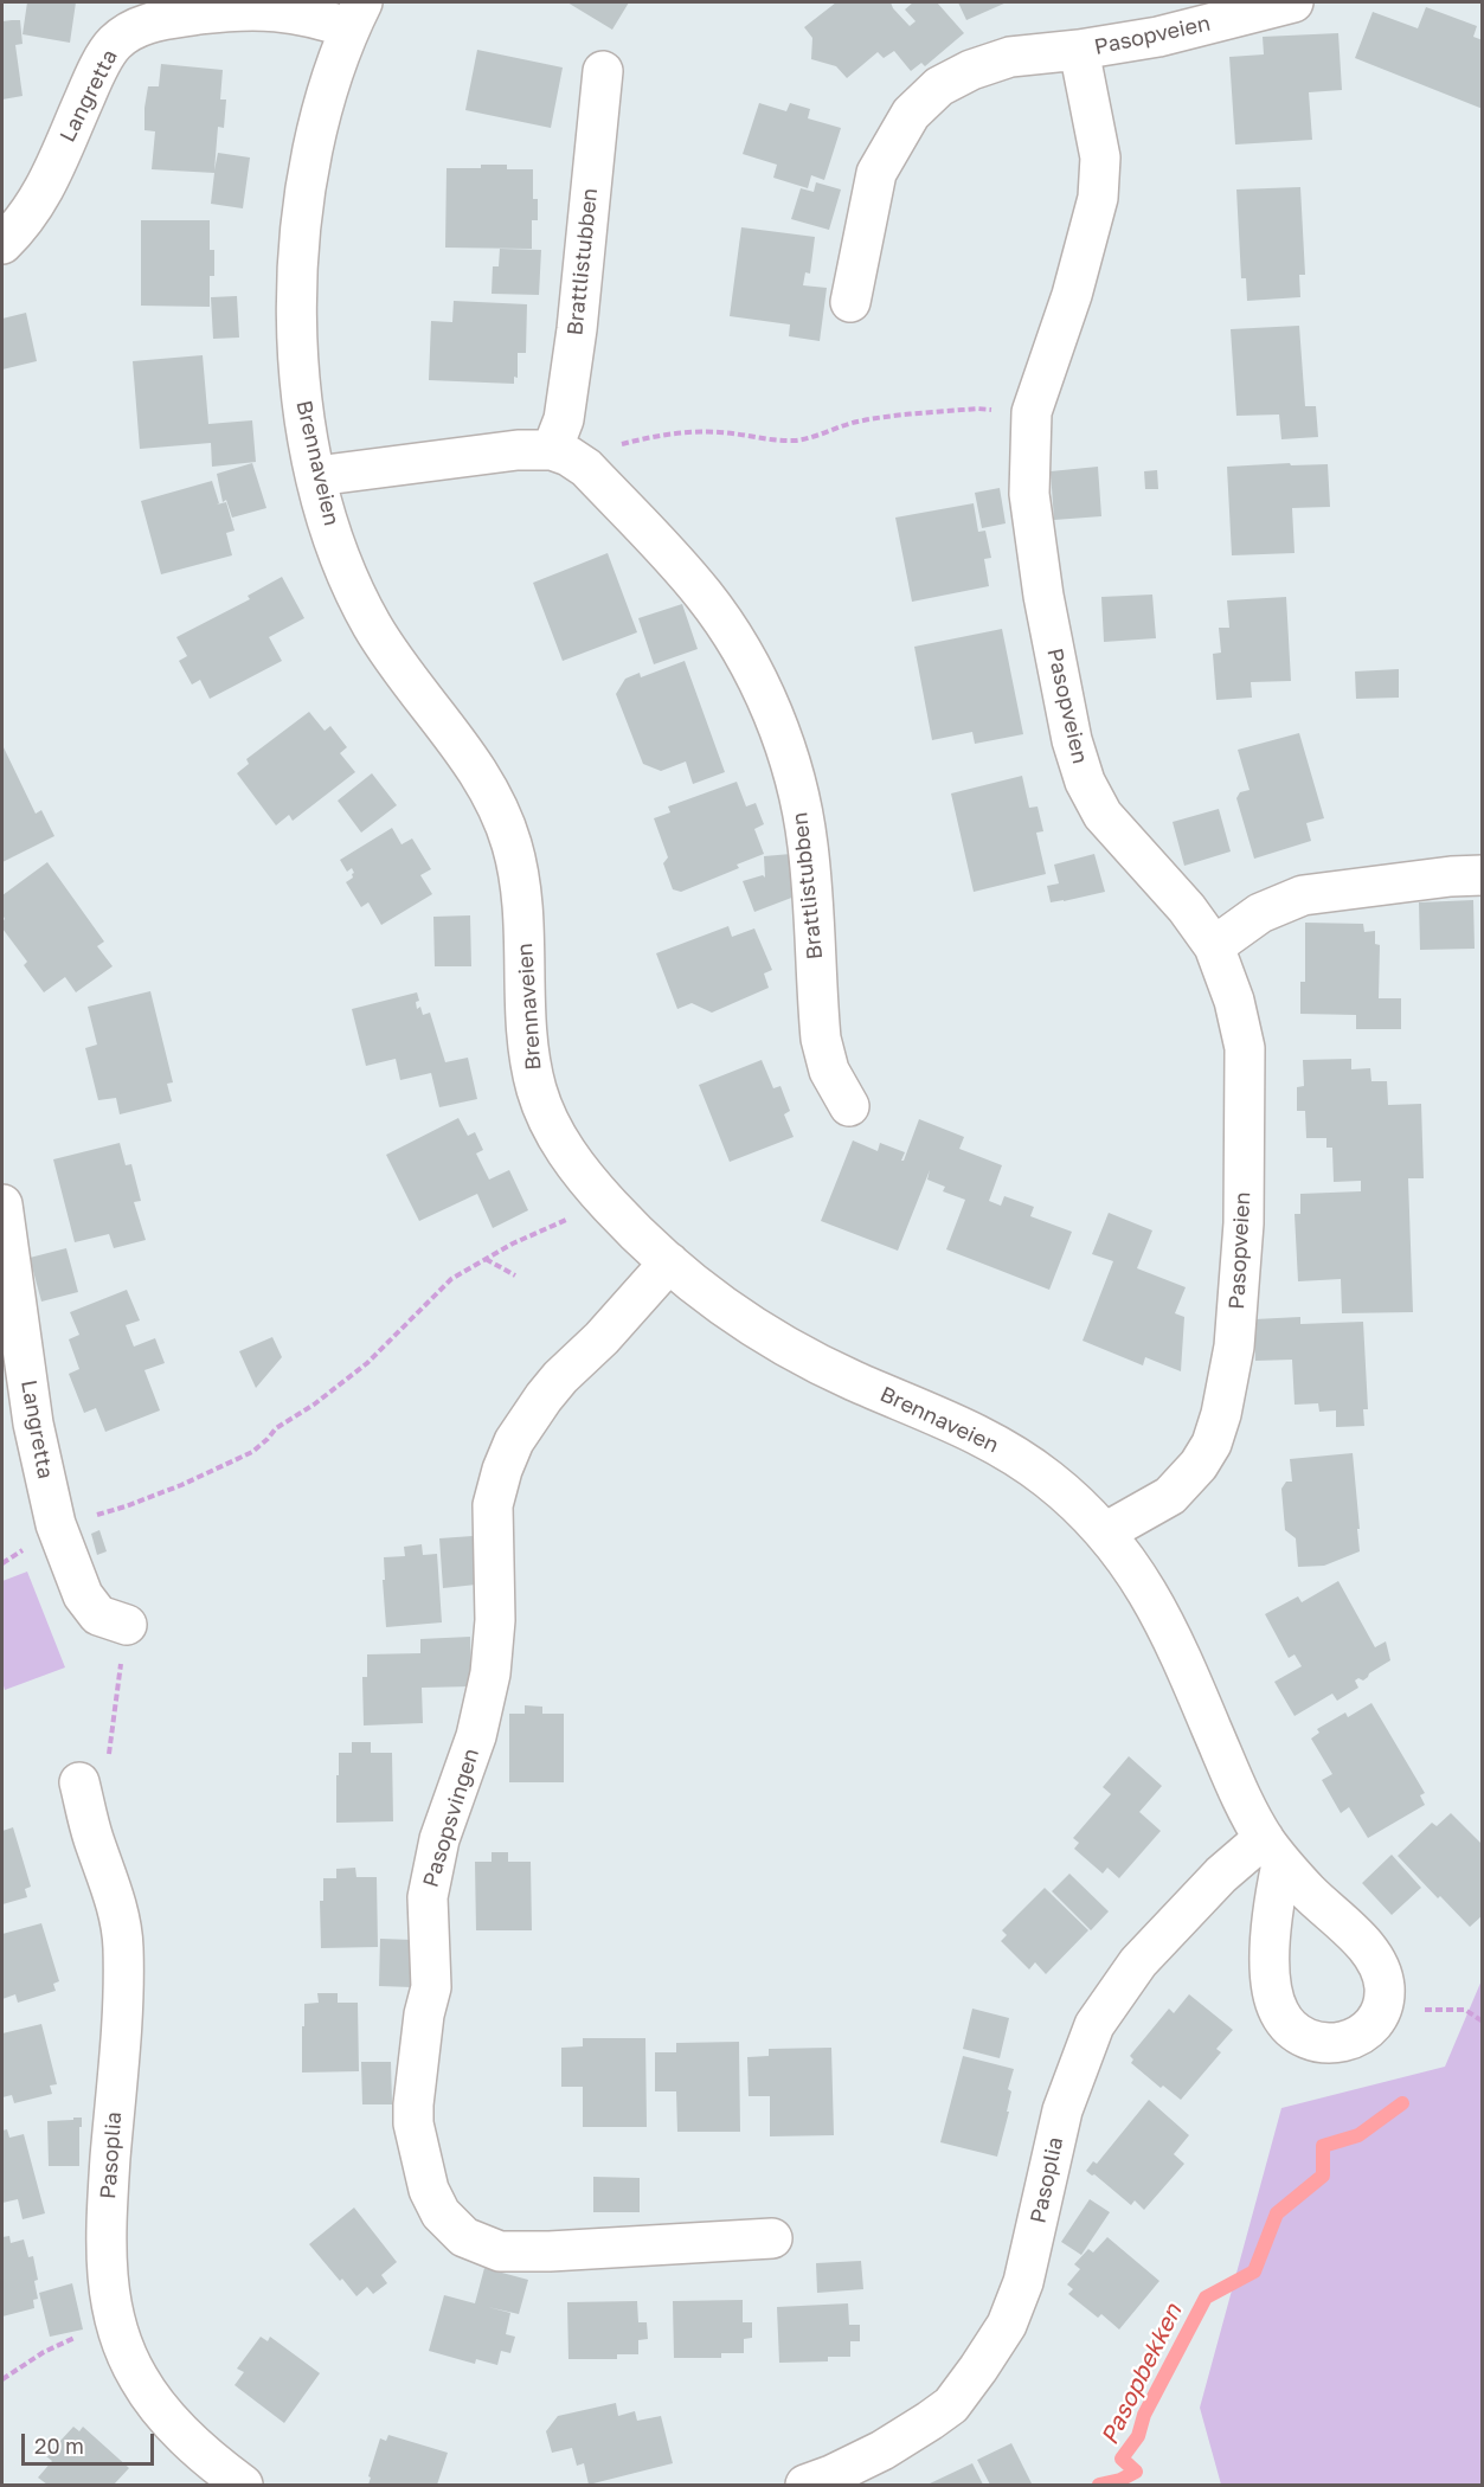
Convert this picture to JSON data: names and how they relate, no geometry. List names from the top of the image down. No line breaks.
{"streets":{"street":["Pasopveien","Langretta","Brattlistubben","Brennaveien","Pasopsvingen","Pasoplia"]},"crossings":[["Pasopveien","Brennaveien"],["Langretta","Brennaveien"],["Brennaveien","Pasopsvingen"],["Brennaveien","Pasoplia"]],"water":["Pasopbekken"],"scale_bar":"20 m"}
